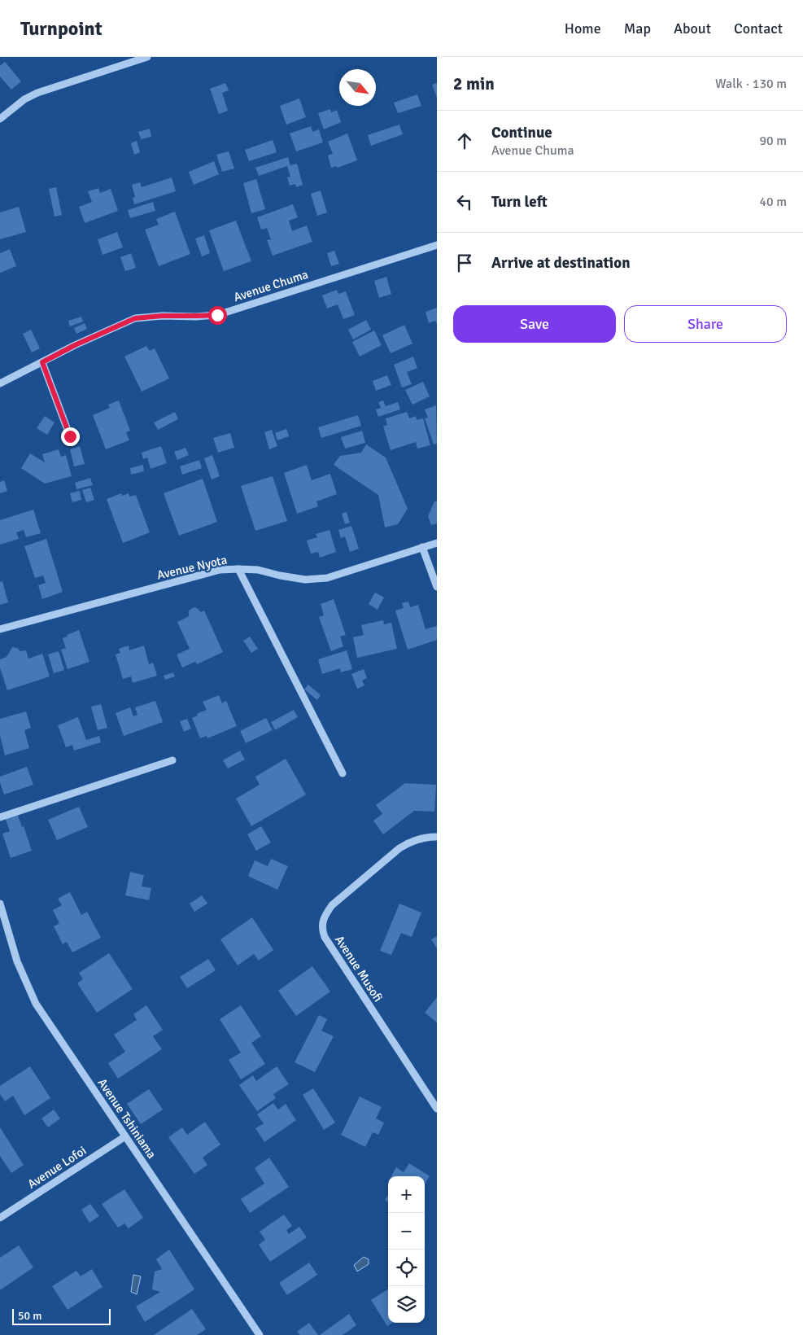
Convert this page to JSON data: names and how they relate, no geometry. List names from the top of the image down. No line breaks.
{"streets":{"street":["Avenue Chuma","Avenue Nyota","Avenue Musofi","Avenue Tshiniama","Avenue Lofoi"]},"crossings":[["Avenue Tshiniama","Avenue Lofoi"]],"scale_bar":"50 m","north":"bottom right","page":{"header":"Turnpoint","nav":["Home","Map","About","Contact"],"heading":["2 min","Walk · 130 m"],"list":[["Continue","Avenue Chuma","90 m"],["Turn left","40 m"],"Arrive at destination"],"buttons":["Save","Share"],"map_buttons":["+","−"],"scale":"50 m"}}
